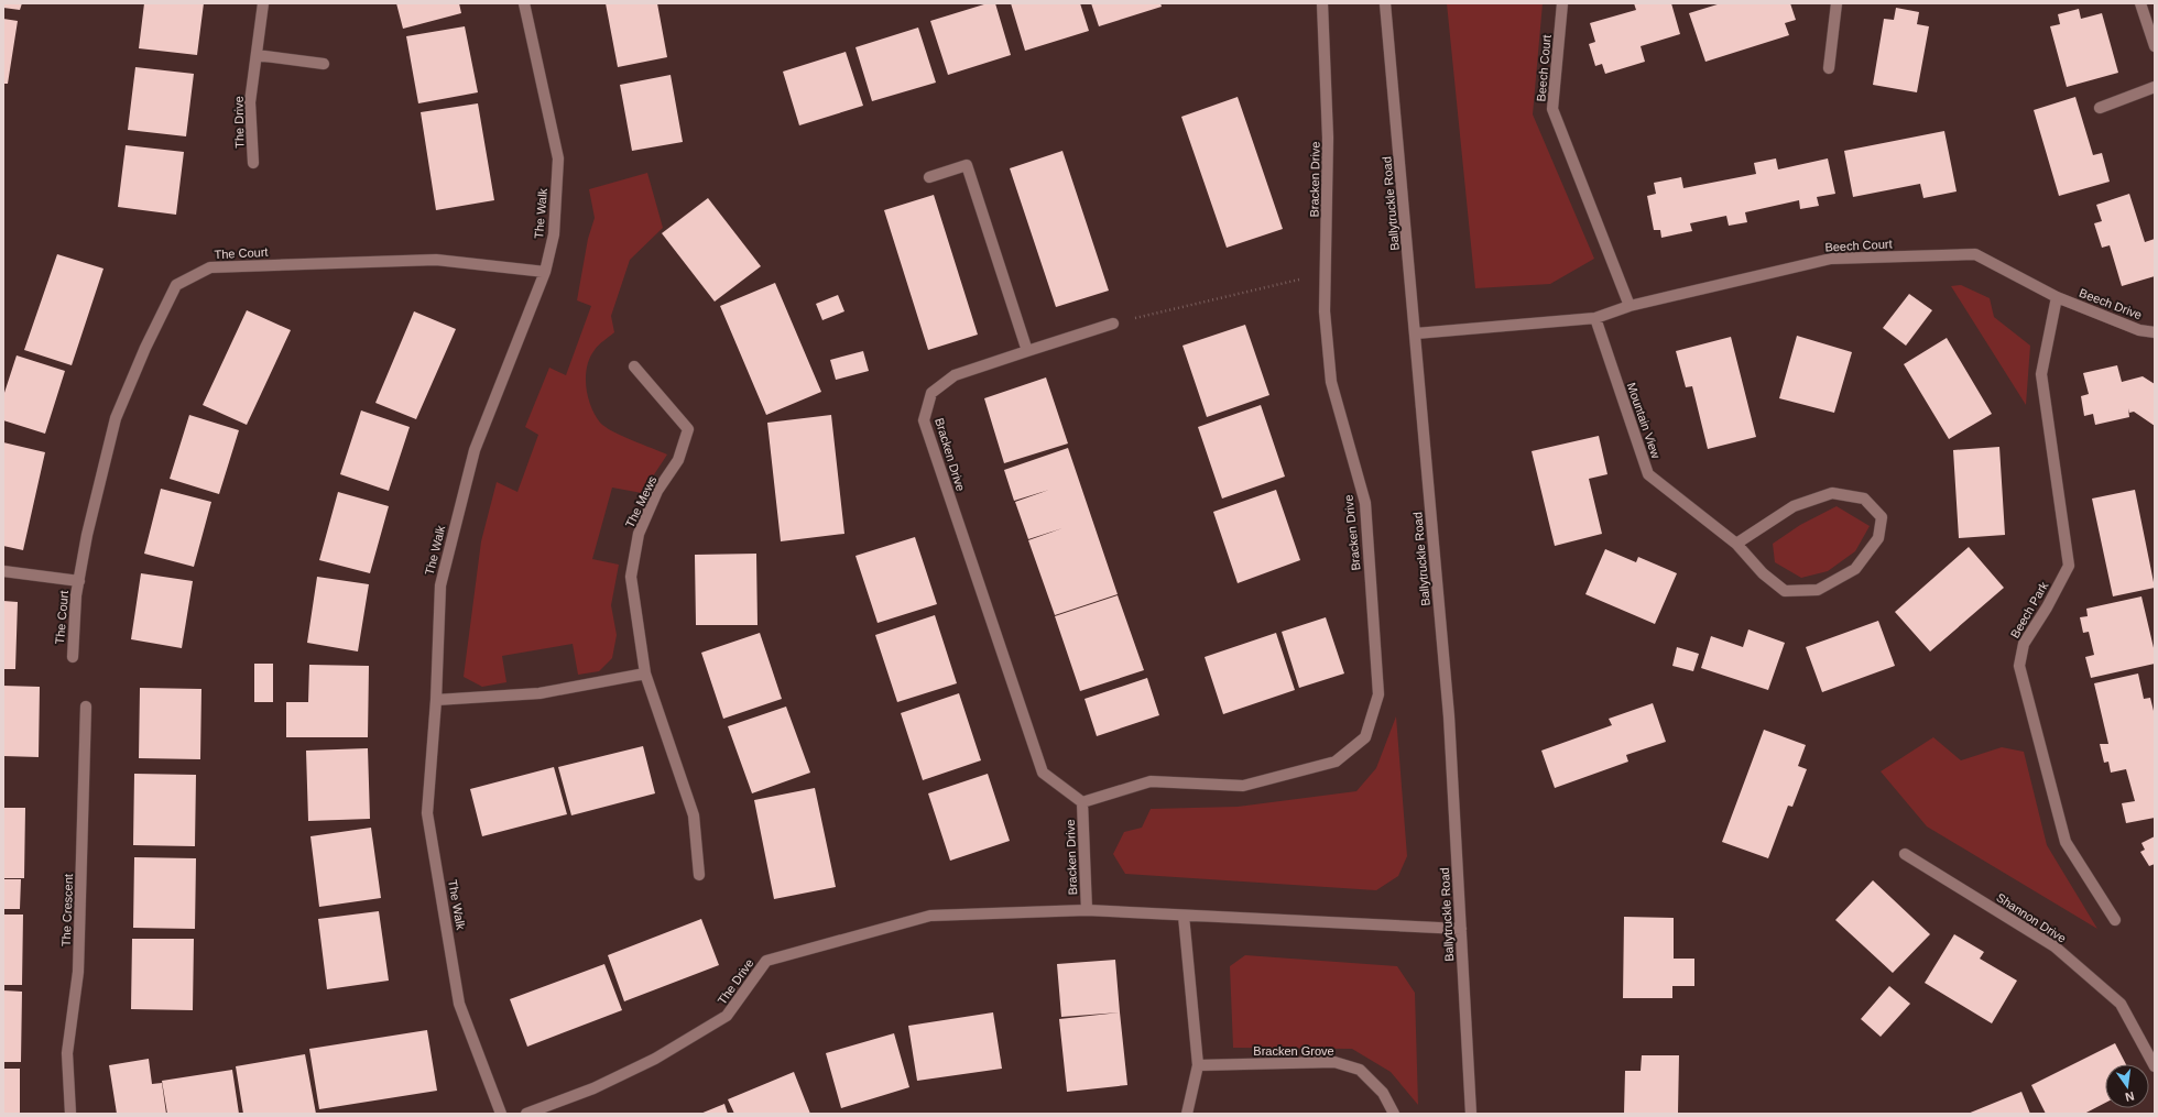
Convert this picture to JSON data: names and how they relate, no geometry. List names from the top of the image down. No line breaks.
{"streets":{"street":["Beech Court","The Drive","Bracken Drive","Ballytruckle Road","The Walk","The Court","Beech Drive","Mountain View","The Mews","Beech Park","The Crescent","Shannon Drive","Bracken Grove"]},"crossings":[["Beech Court","Ballytruckle Road"],["Beech Court","Beech Drive"],["Beech Court","Mountain View"],["Beech Court","Beech Park"],["The Drive","Bracken Drive"],["The Drive","Ballytruckle Road"],["The Walk","The Court"],["Beech Drive","Beech Park"]],"north":"bottom"}
